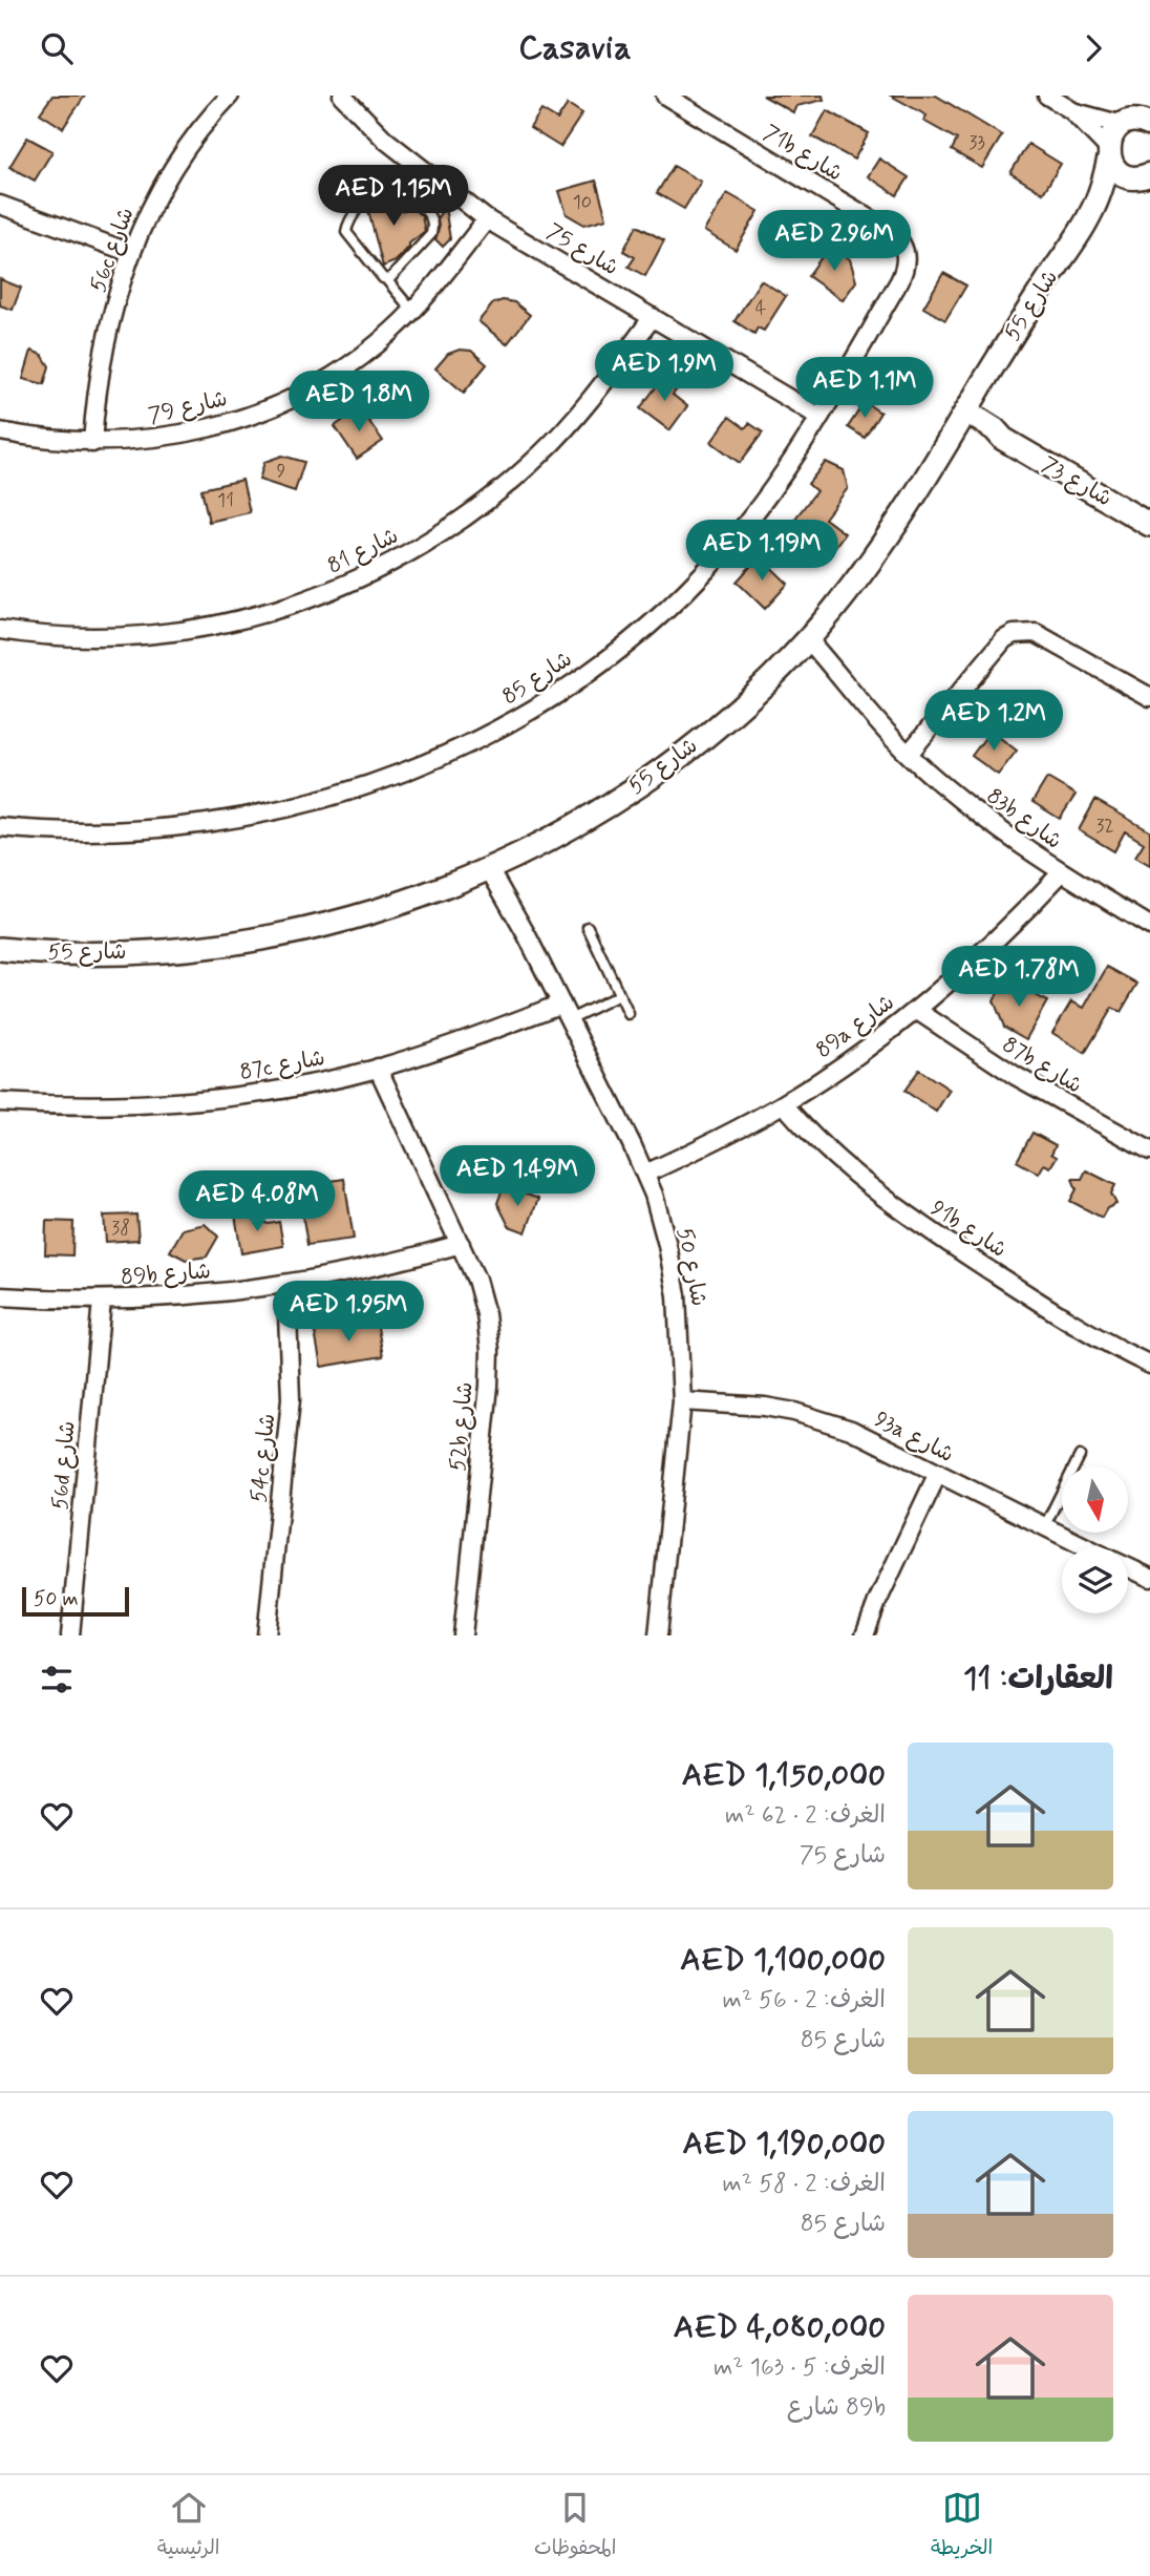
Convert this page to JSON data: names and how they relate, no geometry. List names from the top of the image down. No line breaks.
{"streets":{"street":["71b شارع","56c شارع","شارع 75","شارع 55","شارع 79","شارع 73","شارع 81","شارع 85","83b شارع","89a شارع","87c شارع","87b شارع","91b شارع","شارع 50","89b شارع","52b شارع","93a شارع","54c شارع","56d شارع"]},"crossings":[["71b شارع","شارع 85"],["56c شارع","شارع 79"],["شارع 75","شارع 79"],["شارع 75","شارع 81"],["شارع 75","شارع 85"],["شارع 55","شارع 73"],["شارع 55","83b شارع"],["شارع 55","شارع 50"],["83b شارع","89a شارع"],["89a شارع","87b شارع"],["89a شارع","91b شارع"],["89a شارع","شارع 50"],["87c شارع","شارع 50"],["87c شارع","52b شارع"],["شارع 50","93a شارع"],["89b شارع","52b شارع"],["89b شارع","54c شارع"],["89b شارع","56d شارع"]],"house_numbers":["33","10","4","9","11","32","38"],"scale_bar":"50 m","north":"bottom","page":{"header":"Casavia","price":["AED 1.15M","AED 2.96M","AED 1.9M","AED 1.1M","AED 1.8M","AED 1.19M","AED 1.2M","AED 1.78M","AED 1.49M","AED 4.08M","AED 1.95M"],"scale":"50 m","heading":"العقارات: 11","list":[{"name":"AED 1,150,000","note":"الغرف: 2 · 62 m² · شارع 75"},{"name":"AED 1,100,000","note":"الغرف: 2 · 56 m² · شارع 85"},{"name":"AED 1,190,000","note":"الغرف: 2 · 58 m² · شارع 85"},{"name":"AED 4,080,000","note":"الغرف: 5 · 163 m² · 89b شارع"}],"tabs":["الخريطة","المحفوظات","الرئيسية"]}}
